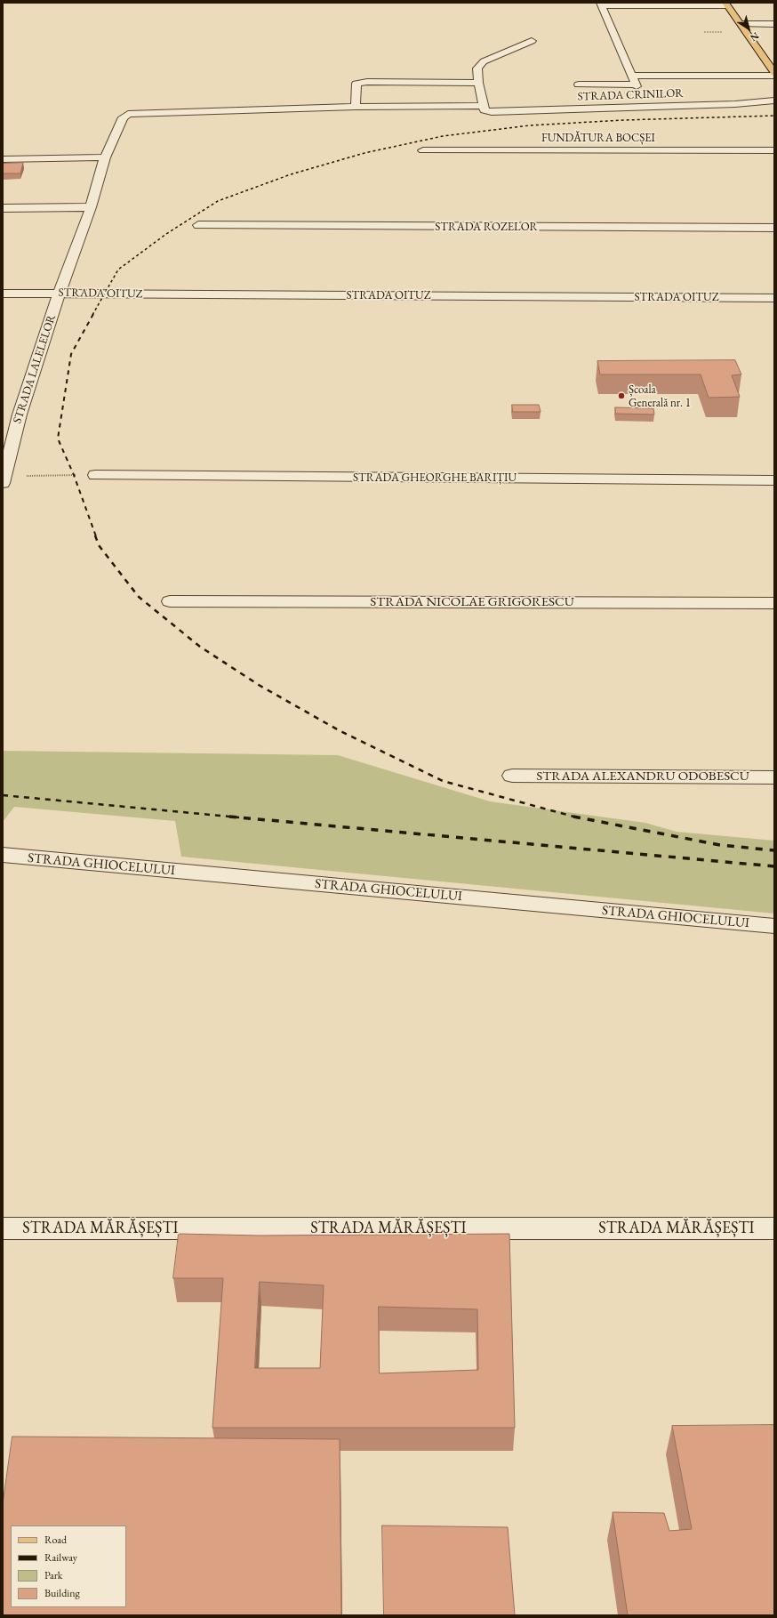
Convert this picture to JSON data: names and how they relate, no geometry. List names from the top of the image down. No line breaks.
{"streets":{"street":["STRADA CRINILOR","FUNDĂTURA BOCȘEI","STRADA ROZELOR","STRADA OITUZ","STRADA LALELELOR","STRADA GHEORGHE BARIȚIU","STRADA NICOLAE GRIGORESCU","STRADA ALEXANDRU ODOBESCU","STRADA GHIOCELULUI","STRADA MĂRĂȘEȘTI"]},"crossings":[["STRADA CRINILOR","STRADA LALELELOR"],["STRADA OITUZ","STRADA LALELELOR"]],"places":["Școala Generală nr. 1"],"legend":["Road","Railway","Park","Building"],"north":"bottom right"}
